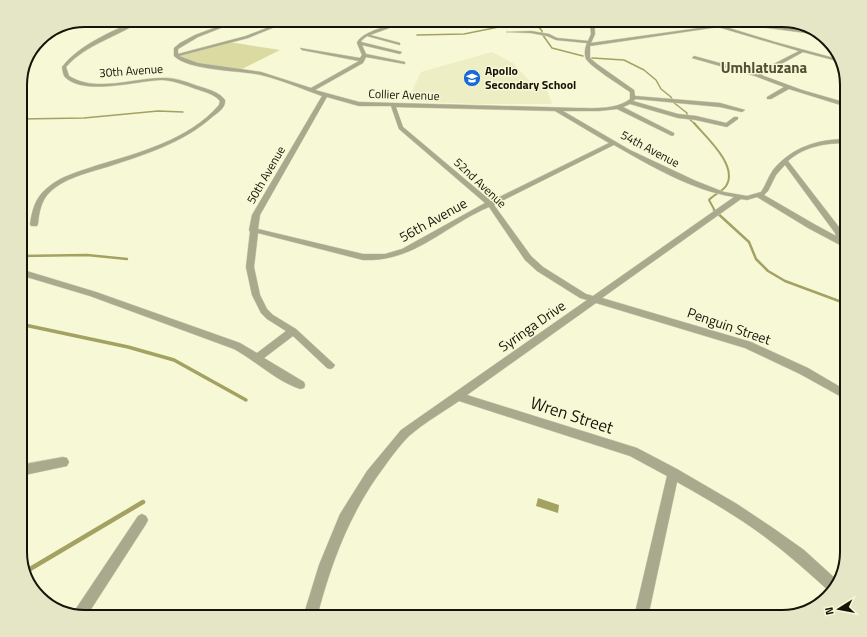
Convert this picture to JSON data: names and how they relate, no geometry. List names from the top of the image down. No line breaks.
{"streets":{"street":["30th Avenue","Collier Avenue","54th Avenue","50th Avenue","52nd Avenue","56th Avenue","Syringa Drive","Penguin Street","Wren Street"]},"crossings":[["Collier Avenue","54th Avenue"],["Collier Avenue","50th Avenue"],["Collier Avenue","52nd Avenue"],["54th Avenue","56th Avenue"],["54th Avenue","Syringa Drive"],["50th Avenue","56th Avenue"],["52nd Avenue","56th Avenue"],["52nd Avenue","Syringa Drive"],["52nd Avenue","Penguin Street"],["Syringa Drive","Penguin Street"],["Syringa Drive","Wren Street"]],"districts":["Umhlatuzana"],"places":{"school or university":["Apollo Secondary School"]},"north":"left"}
